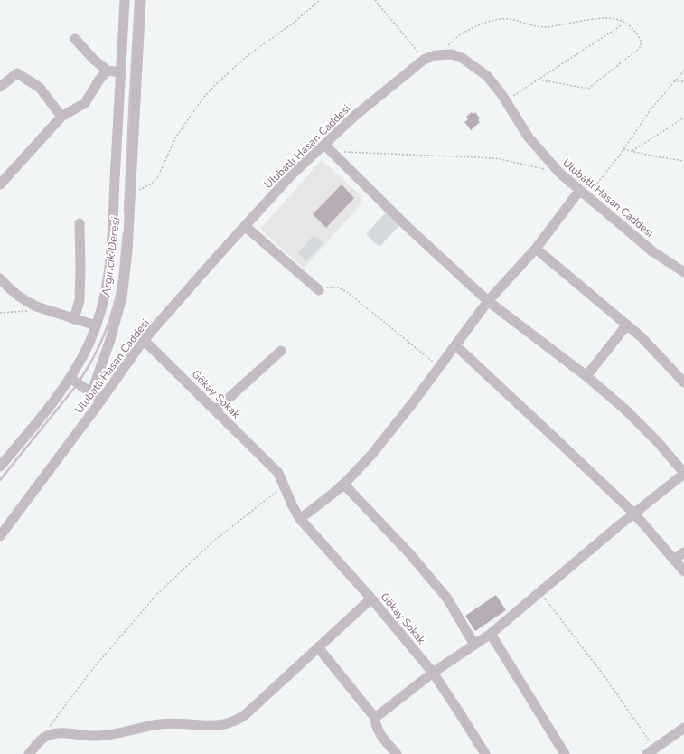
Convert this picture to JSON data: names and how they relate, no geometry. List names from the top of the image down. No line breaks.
{"streets":{"street":["Ulubatlı Hasan Caddesi","Gökay Sokak"]},"crossings":[["Ulubatlı Hasan Caddesi","Gökay Sokak"]],"water":["Argıncık Deresi"]}
